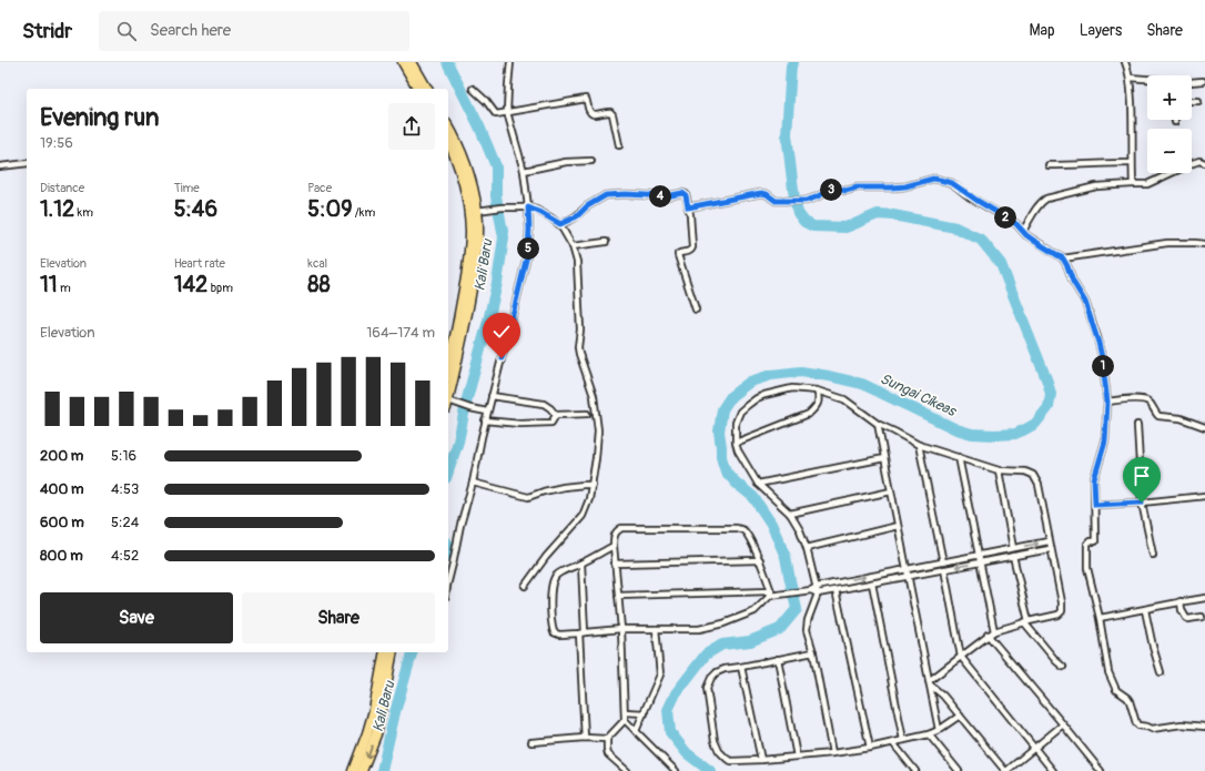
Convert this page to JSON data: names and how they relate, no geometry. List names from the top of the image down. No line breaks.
{"water":["Kali Baru","Sungai Cikeas"],"page":{"header":"Stridr","search":"Search here","nav":["Map","Layers","Share"],"map_buttons":["+","−"],"heading":["Evening run","19:56"],"stats":[["Distance","1.12 km"],["Time","5:46"],["Pace","5:09 /km"],["Elevation","11 m"],["Heart rate","142 bpm"],["kcal","88"]],"pins":["3","4","2","5","1"],"chart":["Elevation","164–174 m"],"list":[{"name":"200 m","note":"5:16"},{"name":"400 m","note":"4:53"},{"name":"600 m","note":"5:24"},{"name":"800 m","note":"4:52"}],"buttons":["Save","Share"]}}
